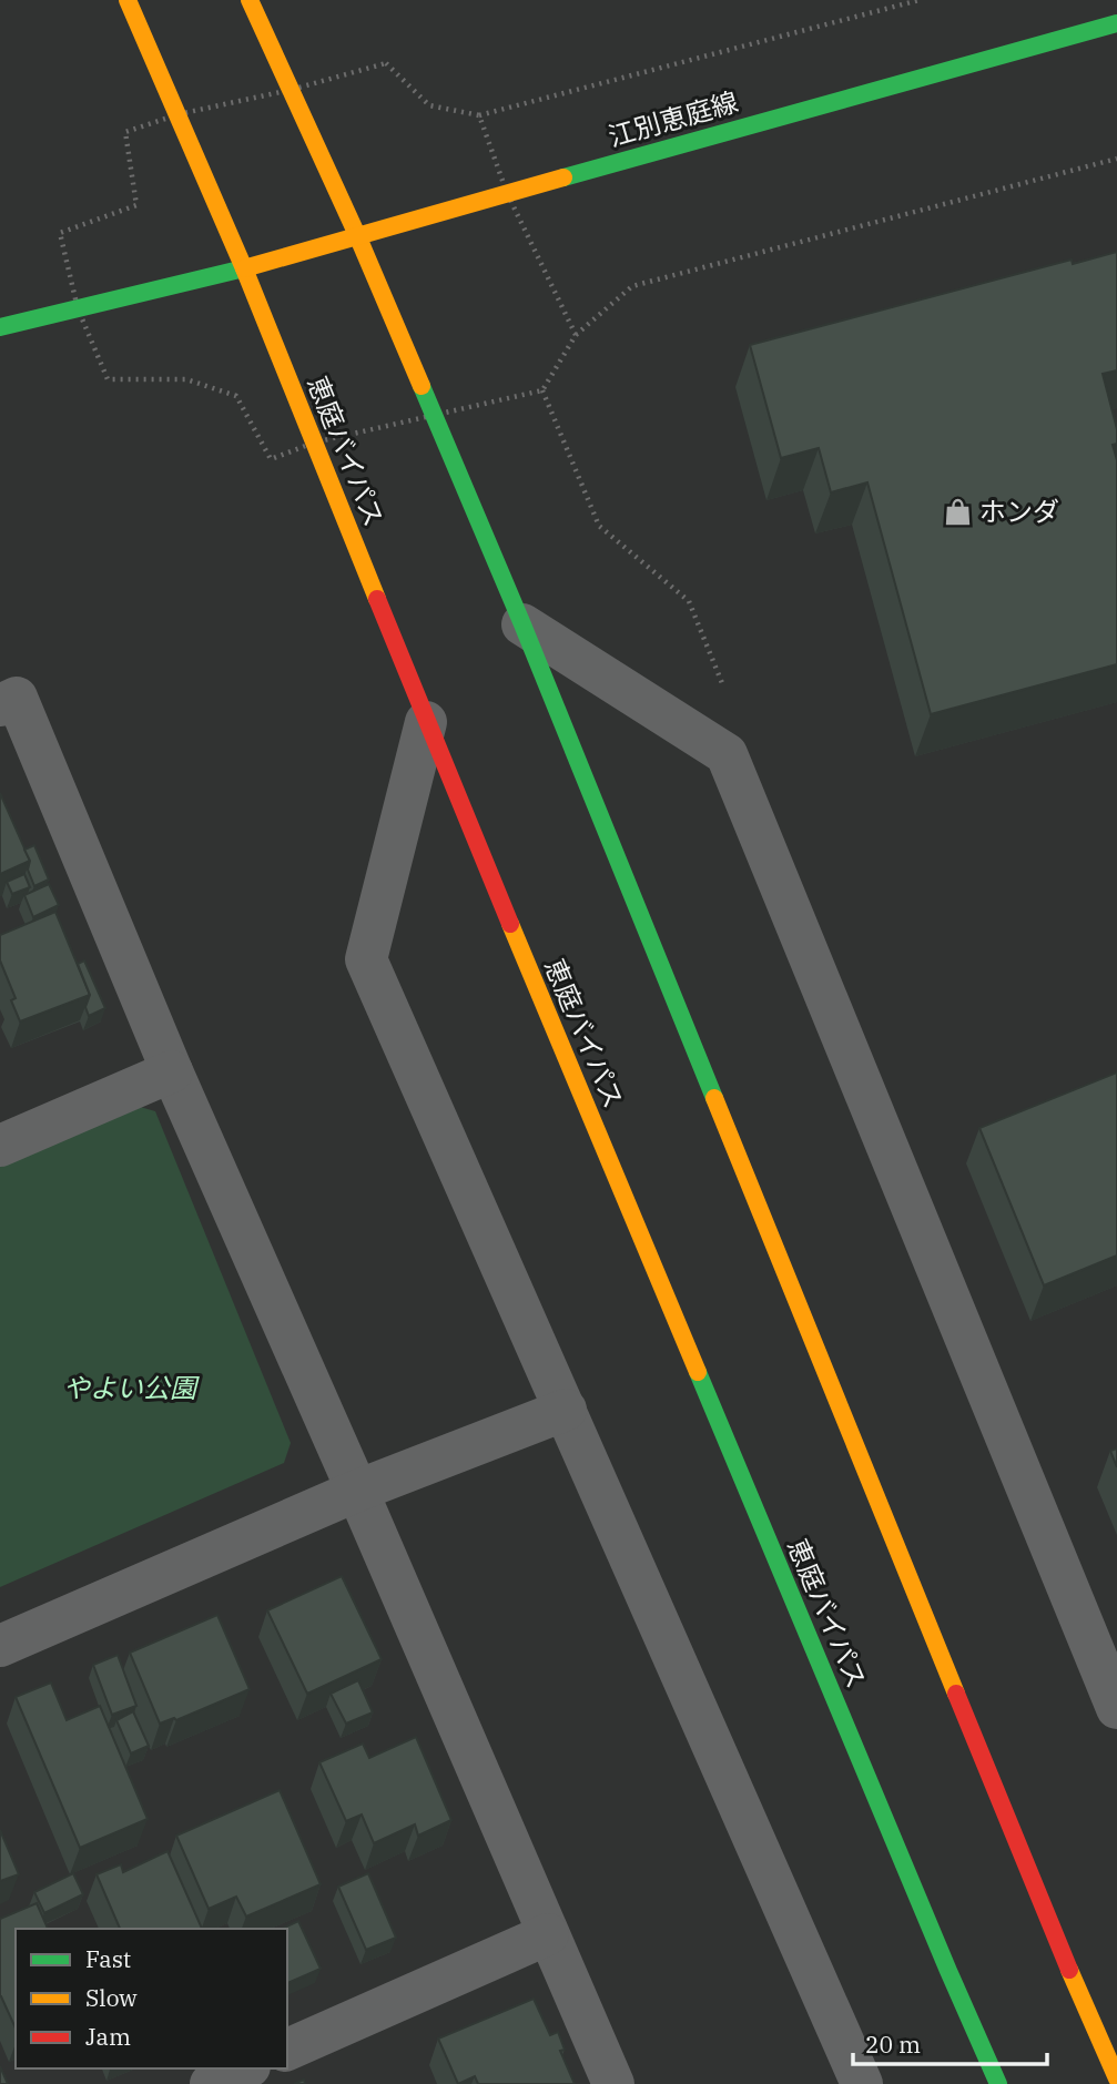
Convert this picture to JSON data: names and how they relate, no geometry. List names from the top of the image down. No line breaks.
{"streets":{"main road":["江別恵庭線","恵庭バイパス"]},"crossings":[["江別恵庭線","恵庭バイパス"]],"parks":["やよい公園"],"places":{"shop":["ホンダ"]},"legend":["Fast","Slow","Jam"],"scale_bar":"20 m"}
